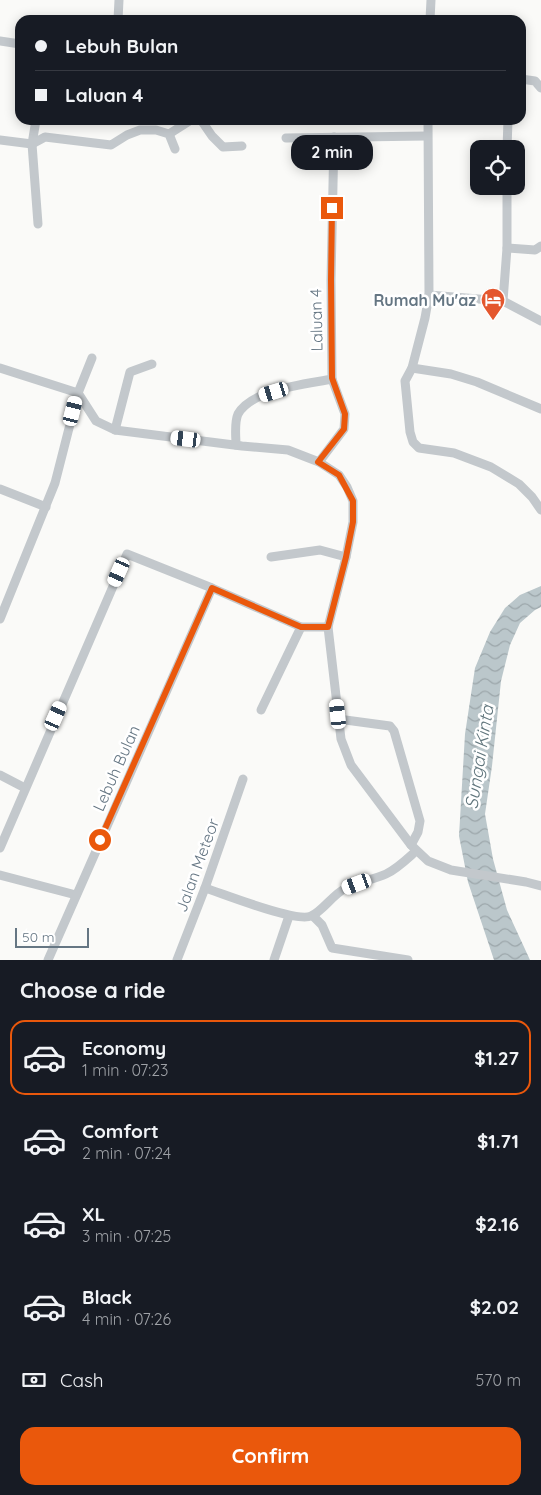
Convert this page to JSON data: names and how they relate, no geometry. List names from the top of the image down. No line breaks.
{"streets":{"street":["Laluan 4","Lebuh Bulan","Jalan Meteor"]},"water":["Sungai Kinta"],"places":{"hotel":["Rumah Mu'az"]},"scale_bar":"50 m","page":{"banner":["Lebuh Bulan","Laluan 4"],"bubble":"2 min","scale":"50 m","heading":"Choose a ride","list":[{"name":"Economy","note":"1 min · 07:23","value":"$1.27"},{"name":"Comfort","note":"2 min · 07:24","value":"$1.71"},{"name":"XL","note":"3 min · 07:25","value":"$2.16"},{"name":"Black","note":"4 min · 07:26","value":"$2.02"}],"pay":["Cash","570 m"],"buttons":"Confirm"}}
